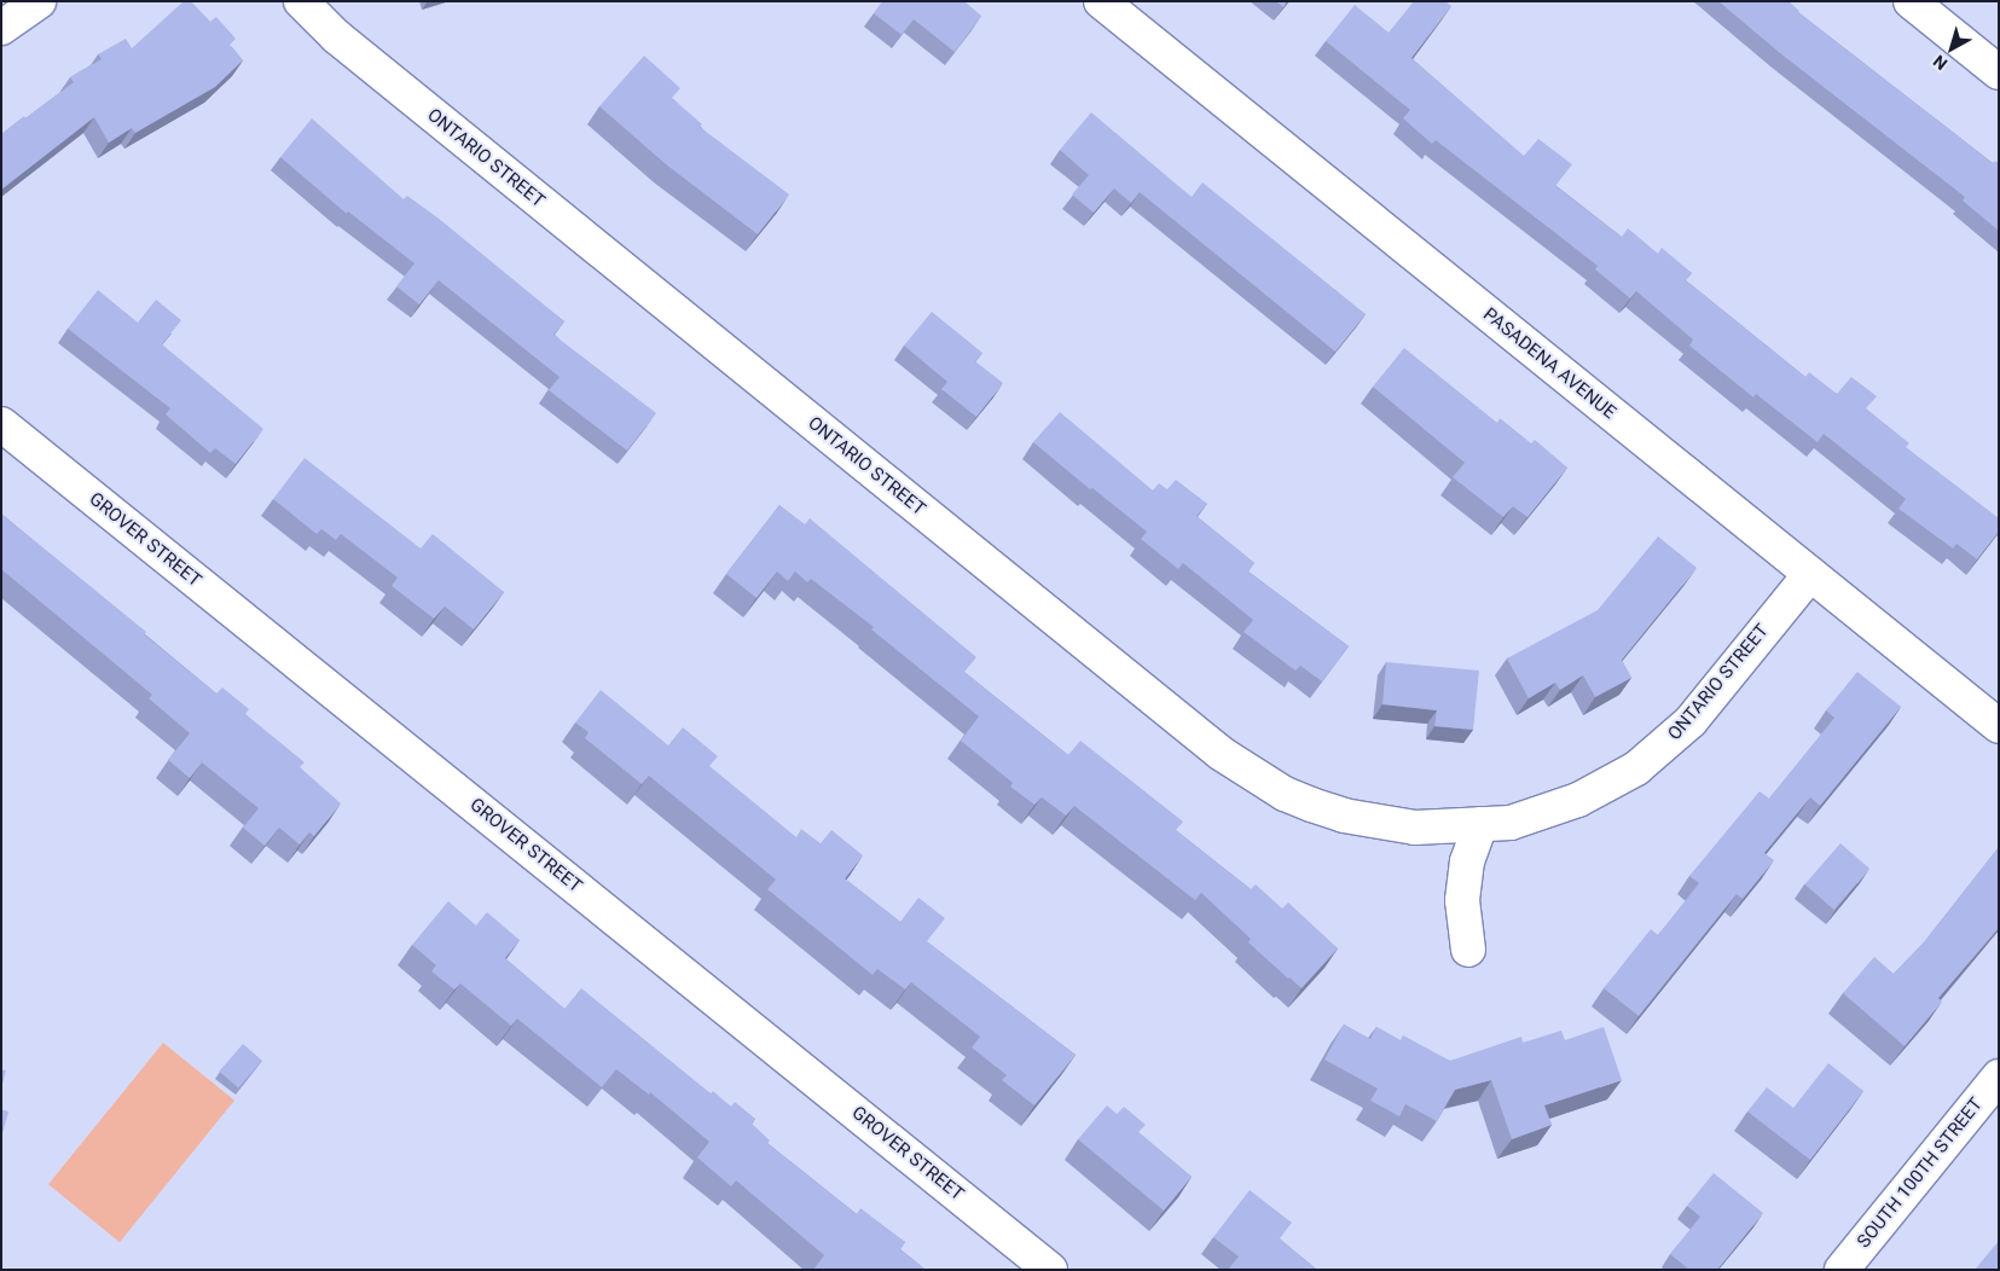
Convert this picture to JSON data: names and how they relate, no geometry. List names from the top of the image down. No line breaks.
{"streets":{"street":["ONTARIO STREET","PASADENA AVENUE","GROVER STREET","SOUTH 100TH STREET"]},"crossings":[["ONTARIO STREET","PASADENA AVENUE"]],"north":"bottom left"}
